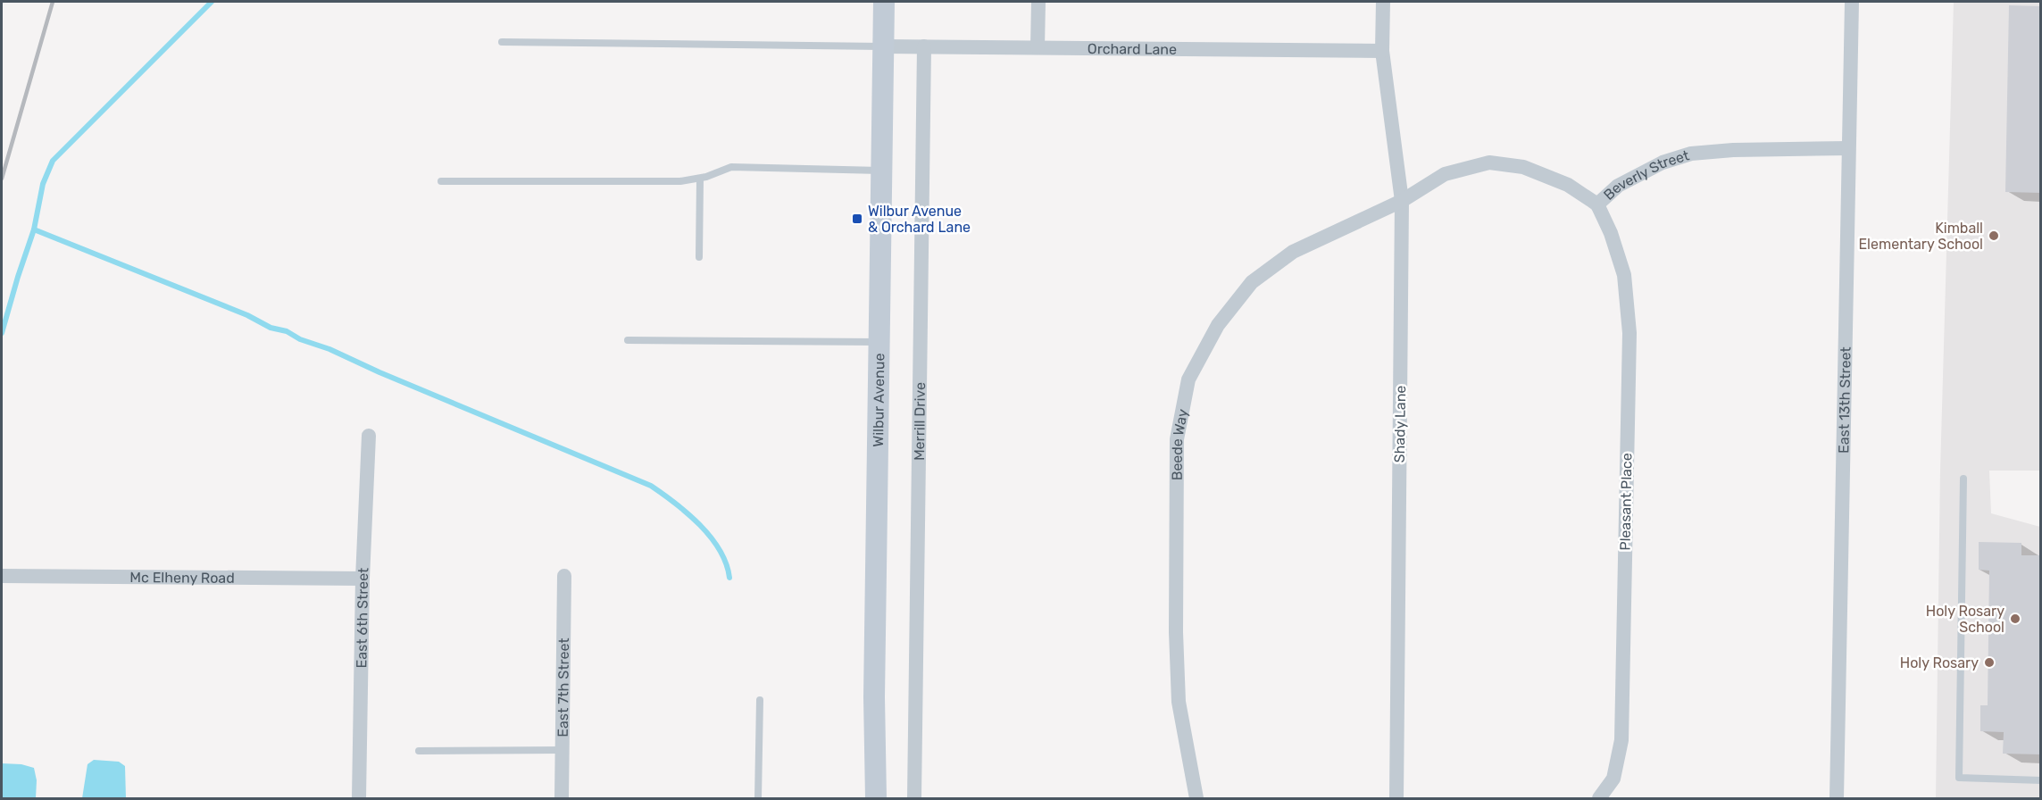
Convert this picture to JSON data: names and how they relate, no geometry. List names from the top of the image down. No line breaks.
{"streets":{"main road":["Wilbur Avenue"],"street":["Orchard Lane","Beverly Street","East 13th Street","Merrill Drive","Shady Lane","Beede Way","Pleasant Place","Mc Elheny Road","East 6th Street","East 7th Street"]},"crossings":[["Orchard Lane","Wilbur Avenue"],["Orchard Lane","Merrill Drive"],["Orchard Lane","Shady Lane"],["Beverly Street","East 13th Street"],["Beverly Street","Shady Lane"],["Beverly Street","Beede Way"],["Beverly Street","Pleasant Place"],["Shady Lane","Beede Way"],["Mc Elheny Road","East 6th Street"]],"places":{"transit":["Wilbur Avenue & Orchard Lane"],"other":["Kimball Elementary School","Holy Rosary School","Holy Rosary"]}}
